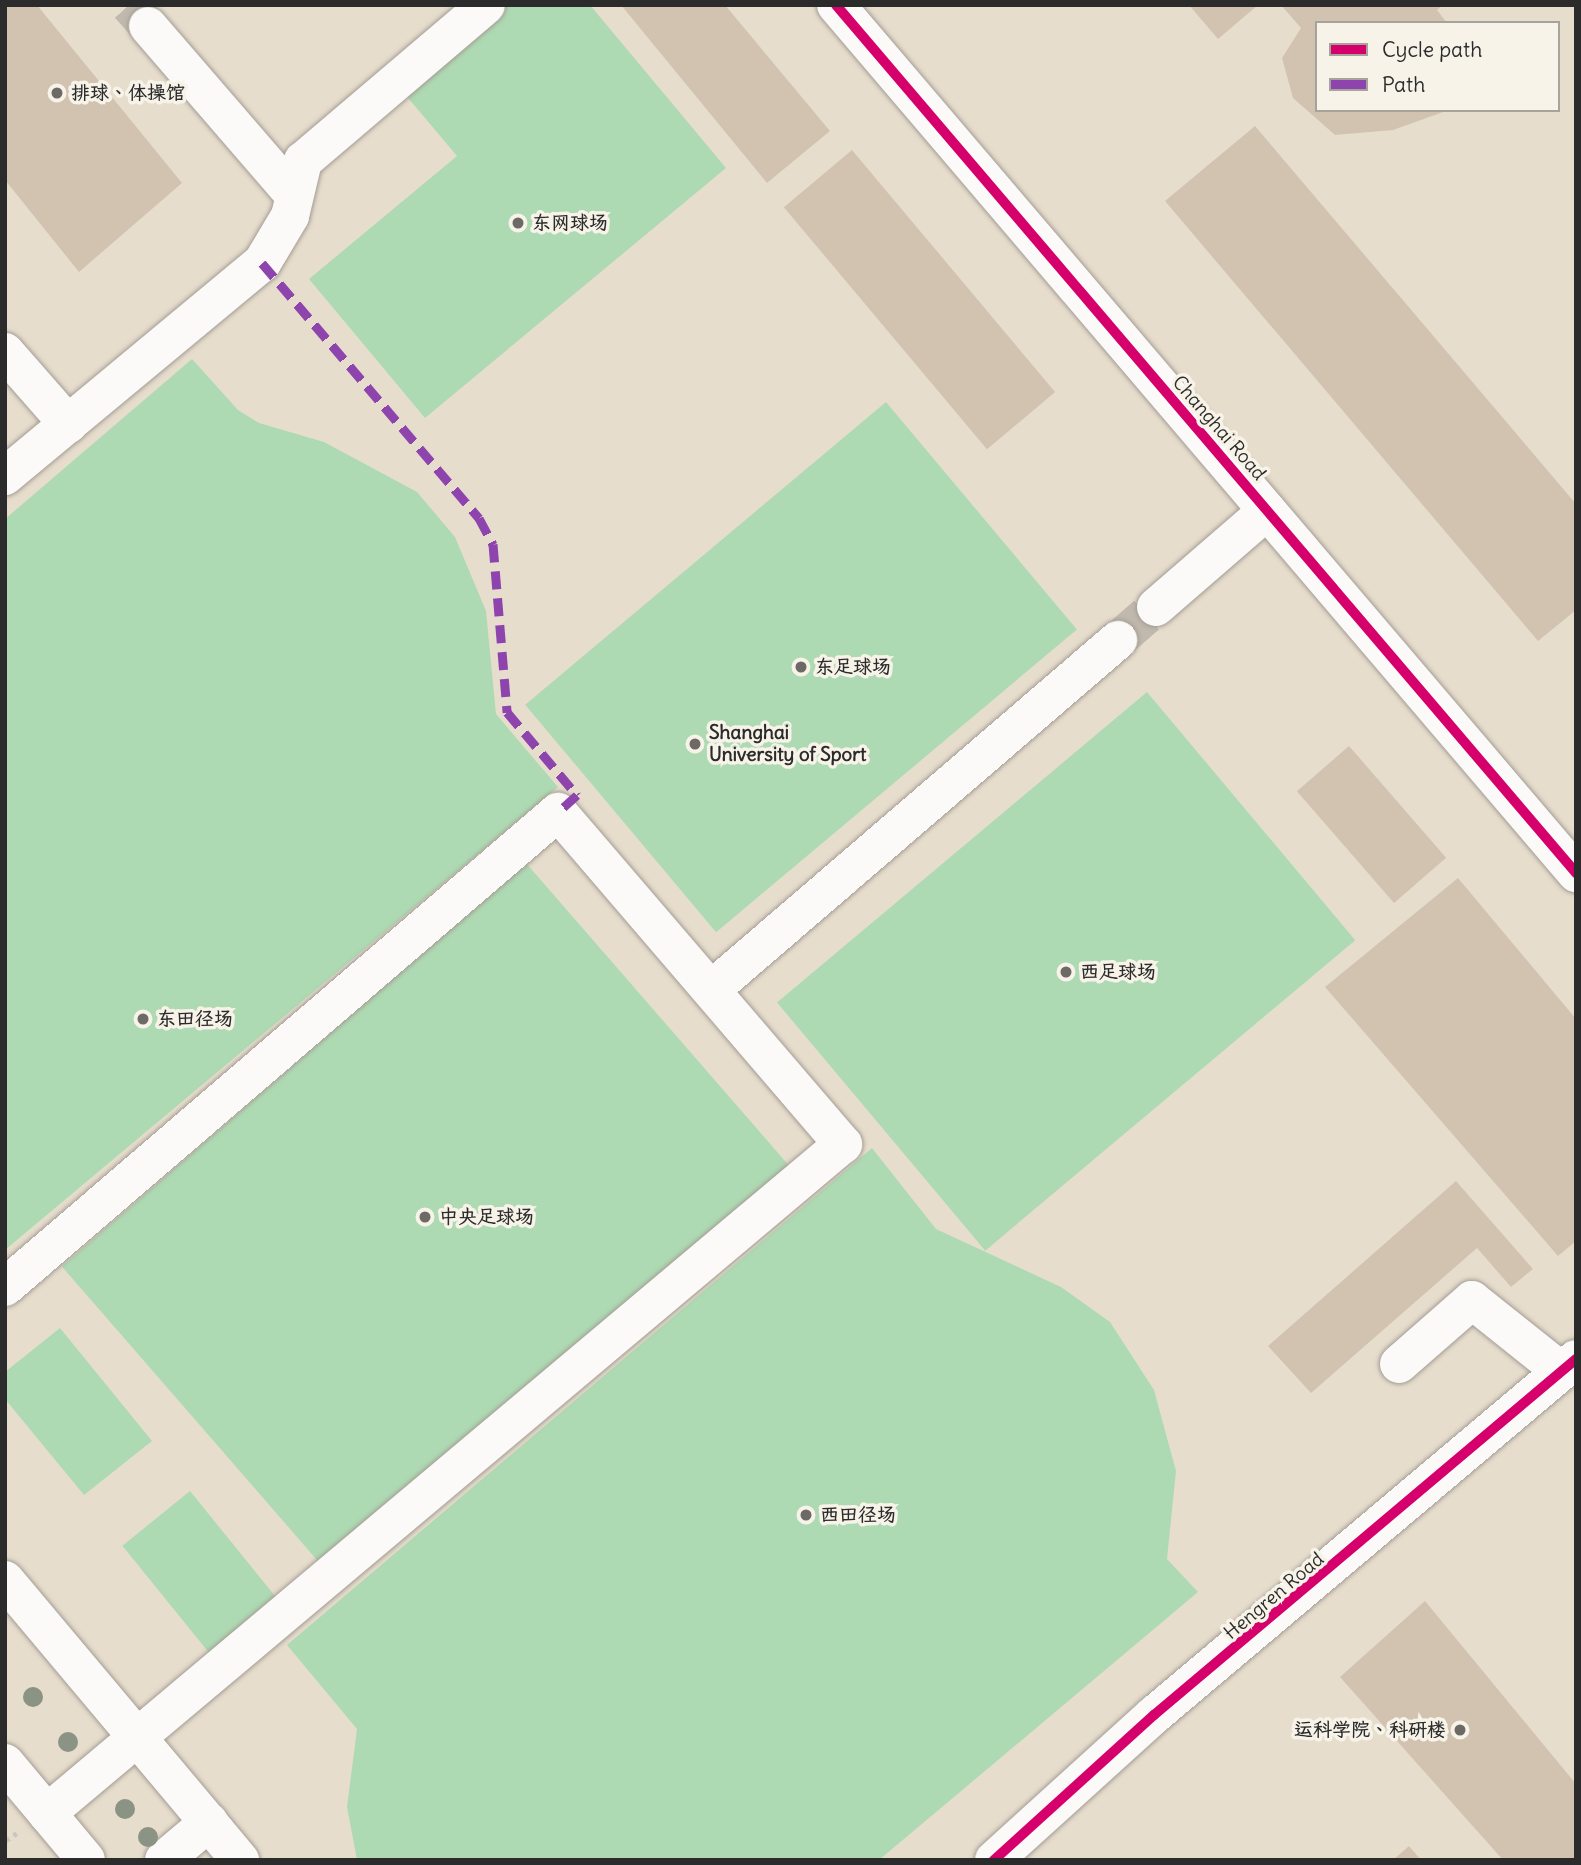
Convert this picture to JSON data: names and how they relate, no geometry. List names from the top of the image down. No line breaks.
{"streets":{"street":["Changhai Road","Hengren Road"]},"places":["排球、体操馆","东网球场","东足球场","Shanghai University of Sport","西足球场","东田径场","中央足球场","西田径场","运科学院、科研楼"],"legend":["Cycle path","Path"]}
